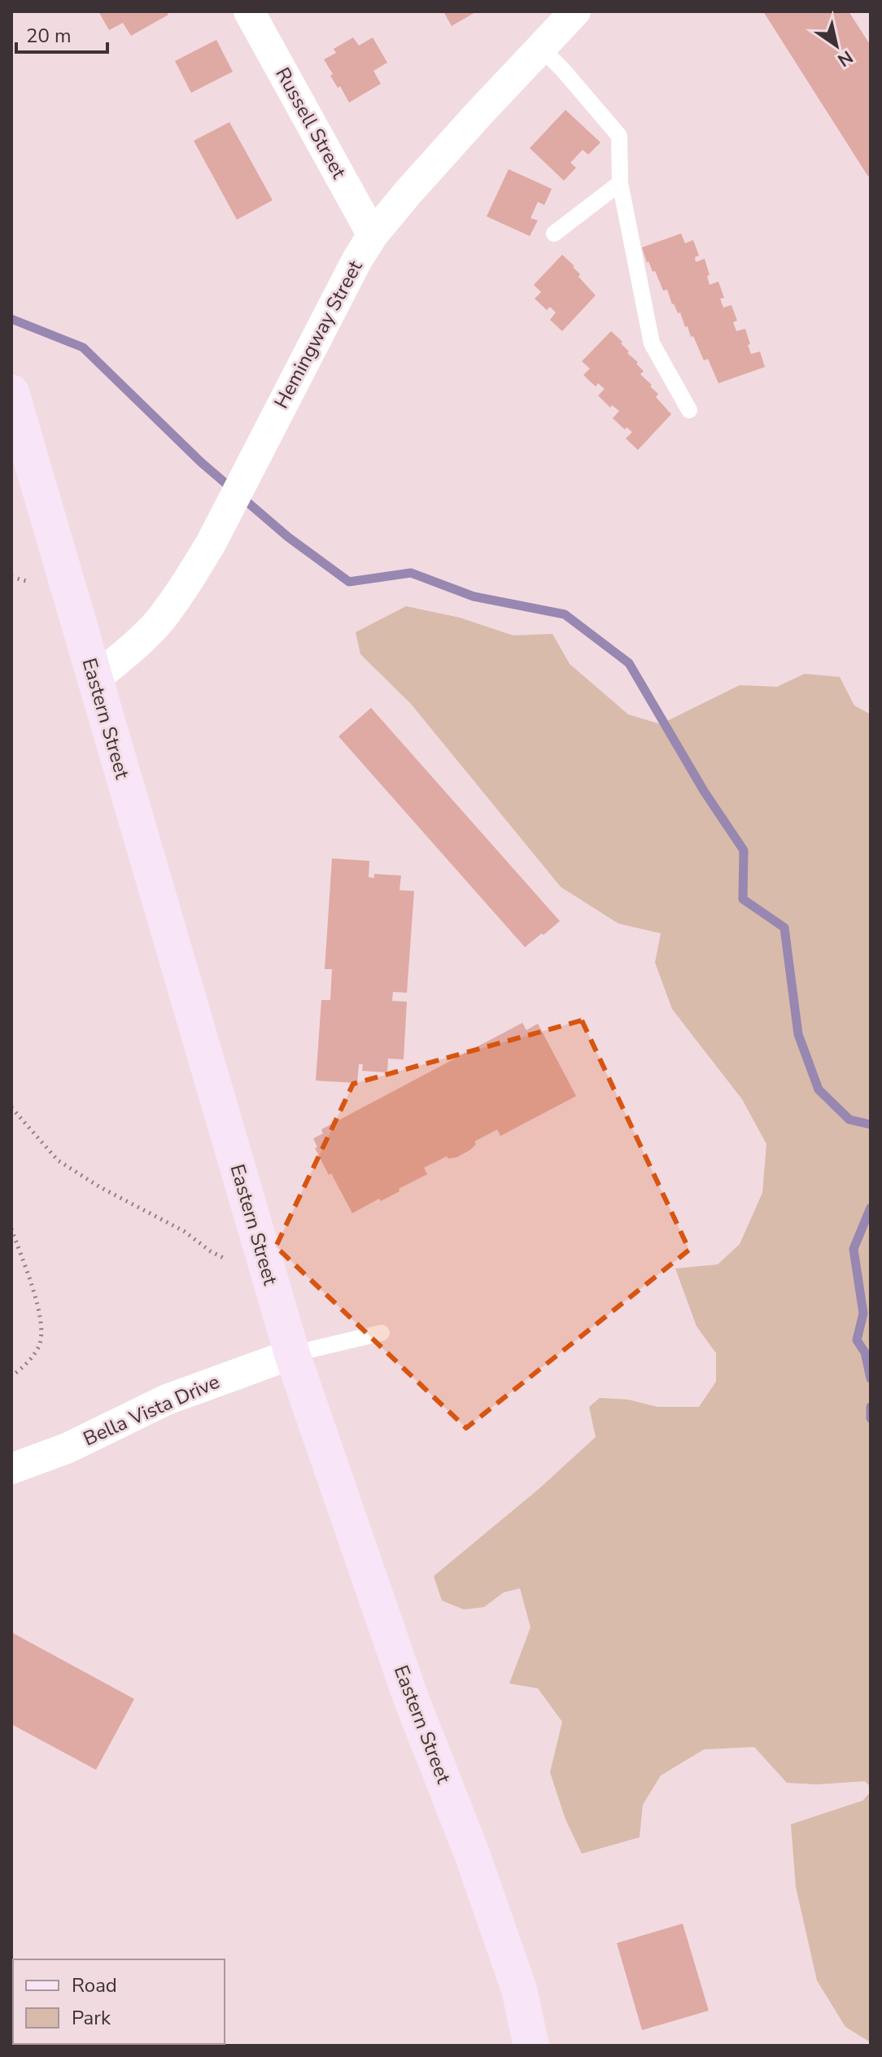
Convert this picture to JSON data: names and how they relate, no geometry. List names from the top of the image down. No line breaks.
{"streets":{"street":["Russell Street","Hemingway Street","Eastern Street","Bella Vista Drive"]},"crossings":[["Russell Street","Hemingway Street"],["Hemingway Street","Eastern Street"],["Eastern Street","Bella Vista Drive"]],"legend":["Road","Park"],"scale_bar":"20 m","north":"bottom right"}
